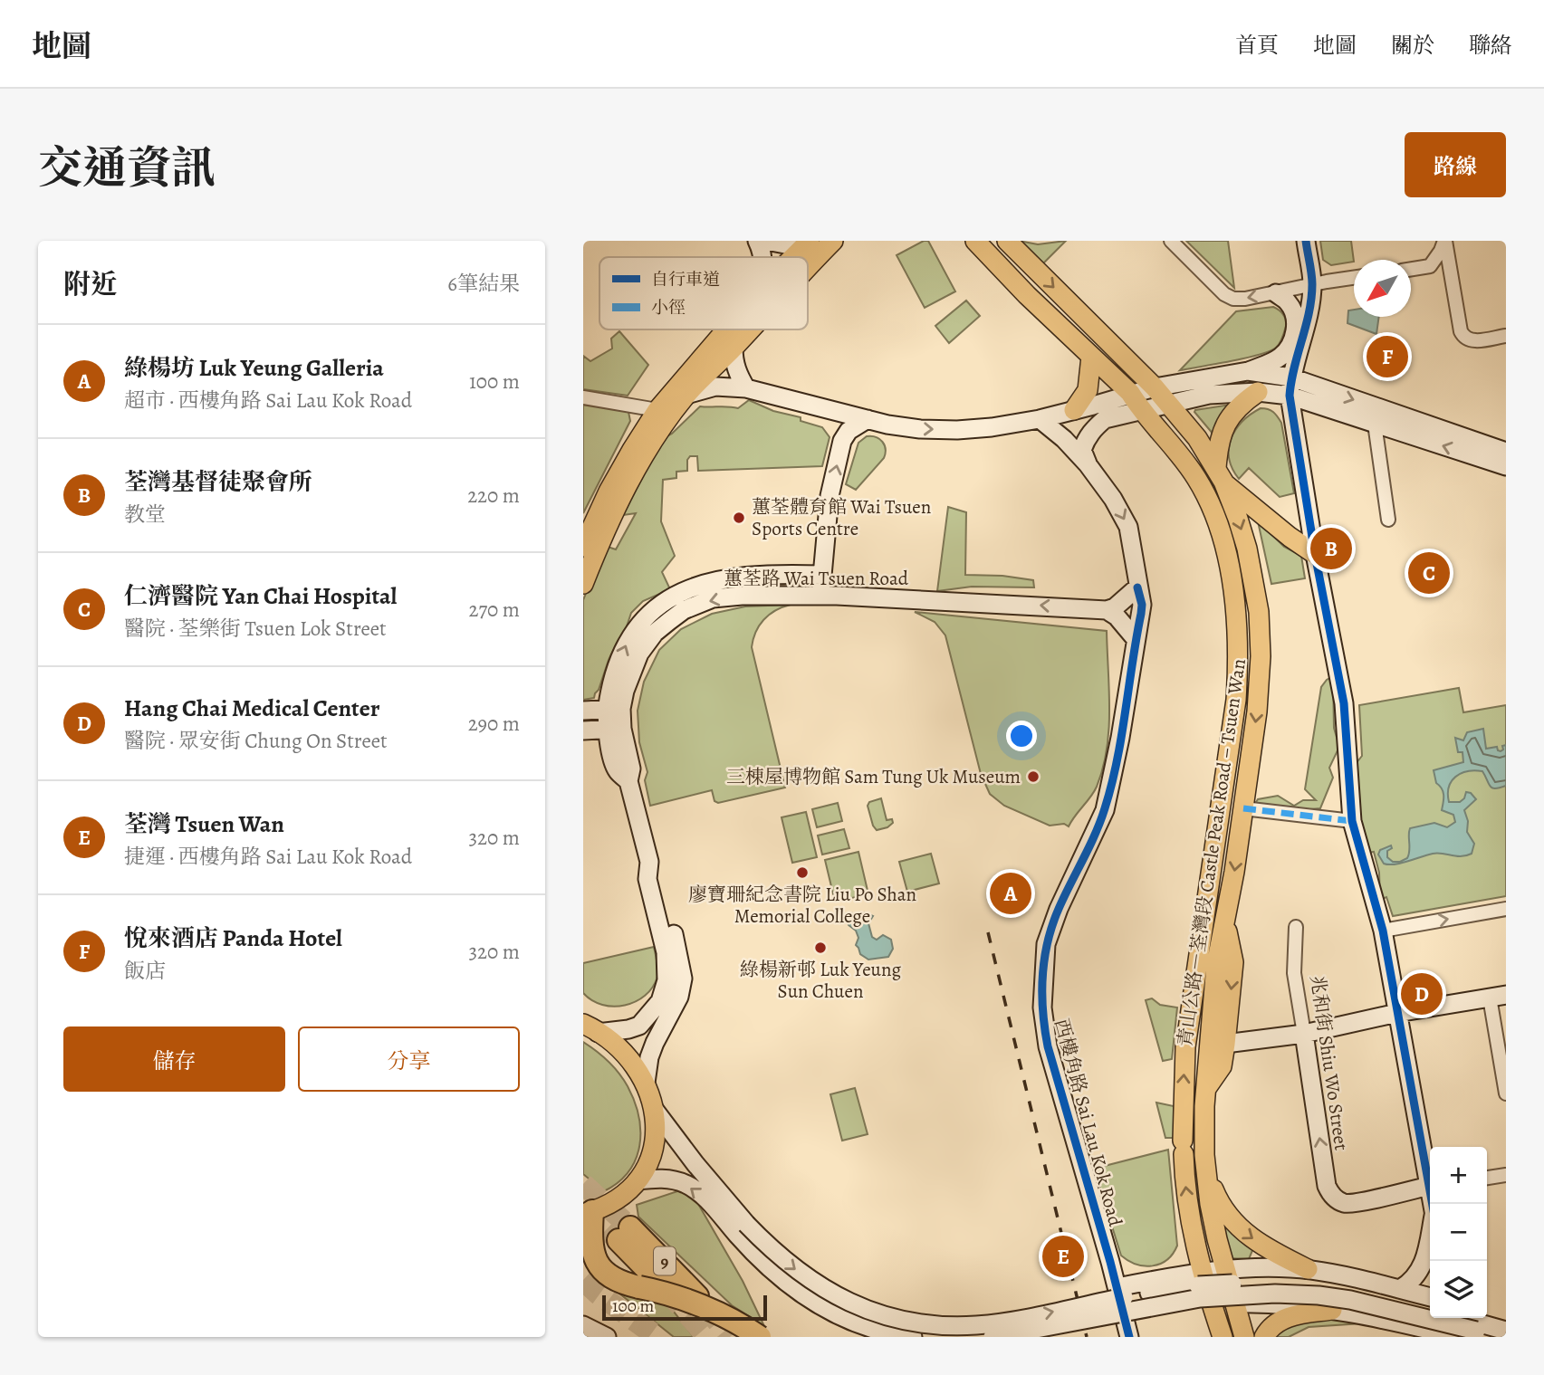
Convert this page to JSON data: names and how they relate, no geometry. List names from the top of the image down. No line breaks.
{"streets":{"highway":["9"],"main road":["蕙荃路 Wai Tsuen Road","青山公路－荃灣段 Castle Peak Road – Tsuen Wan","兆和街 Shiu Wo Street","西樓角路 Sai Lau Kok Road"]},"places":["蕙荃體育館 Wai Tsuen Sports Centre","三棟屋博物館 Sam Tung Uk Museum","廖寶珊紀念書院 Liu Po Shan Memorial College","綠楊新邨 Luk Yeung Sun Chuen"],"legend":["自行車道","小徑"],"scale_bar":"100 m","north":"bottom left","page":{"header":"地圖","nav":["首頁","地圖","關於","聯絡"],"title":"交通資訊","buttons":["路線",["儲存","分享"]],"heading":["附近","6筆結果"],"list":[{"mark":"A","name":"綠楊坊 Luk Yeung Galleria","note":"超市 · 西樓角路 Sai Lau Kok Road","value":"100 m"},{"mark":"B","name":"荃灣基督徒聚會所","note":"教堂","value":"220 m"},{"mark":"C","name":"仁濟醫院 Yan Chai Hospital","note":"醫院 · 荃樂街 Tsuen Lok Street","value":"270 m"},{"mark":"D","name":"Hang Chai Medical Center","note":"醫院 · 眾安街 Chung On Street","value":"290 m"},{"mark":"E","name":"荃灣 Tsuen Wan","note":"捷運 · 西樓角路 Sai Lau Kok Road","value":"320 m"},{"mark":"F","name":"悅來酒店 Panda Hotel","note":"飯店","value":"320 m"}],"pins":["F","B","C","A","D","E"],"map_buttons":["+","−"],"scale":"100 m"}}
